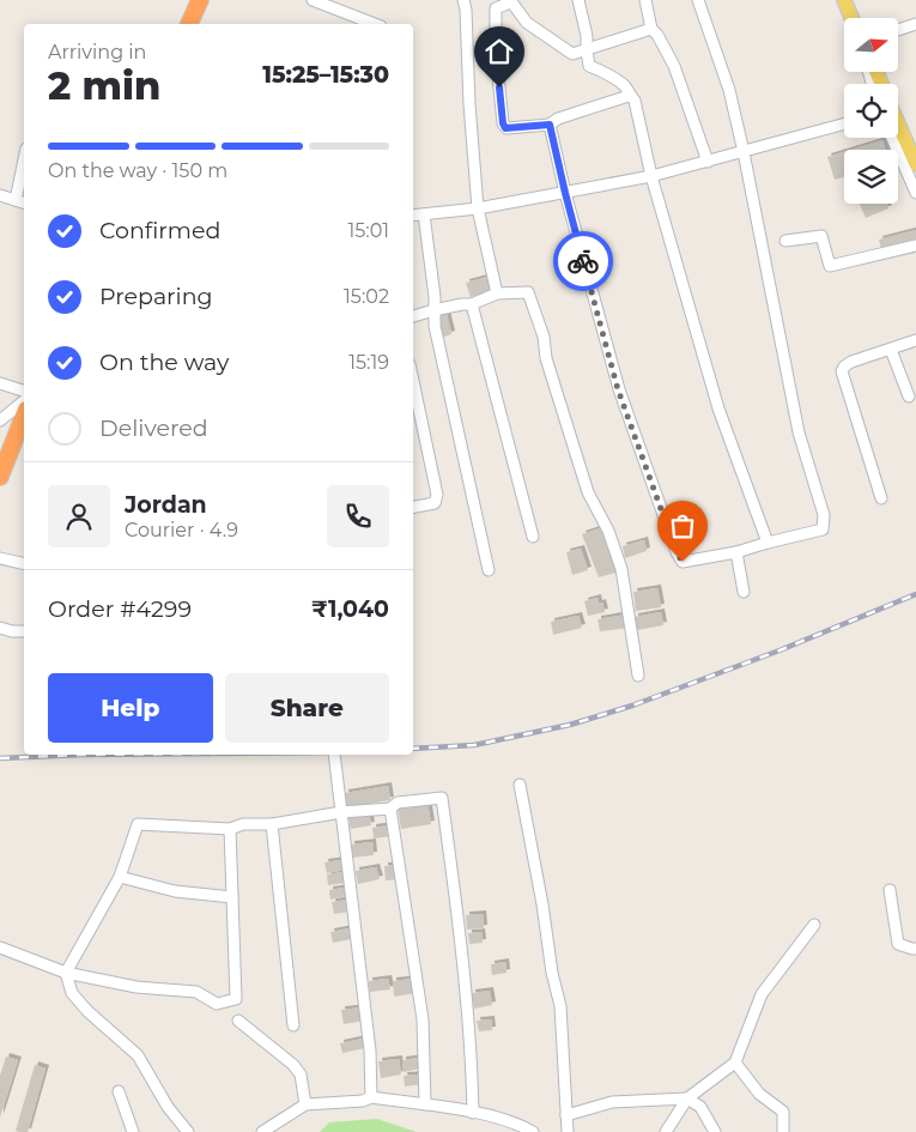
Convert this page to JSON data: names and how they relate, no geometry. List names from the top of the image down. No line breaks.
{"north":"right","page":{"heading":["2 min","Arriving in","15:25–15:30"],"panel":["Jordan","Courier · 4.9","Order #4299","₹1,040"],"bar":"On the way · 150 m","list":[["Confirmed","15:01"],["Preparing","15:02"],["On the way","15:19"],"Delivered"],"buttons":["Help","Share"]}}
